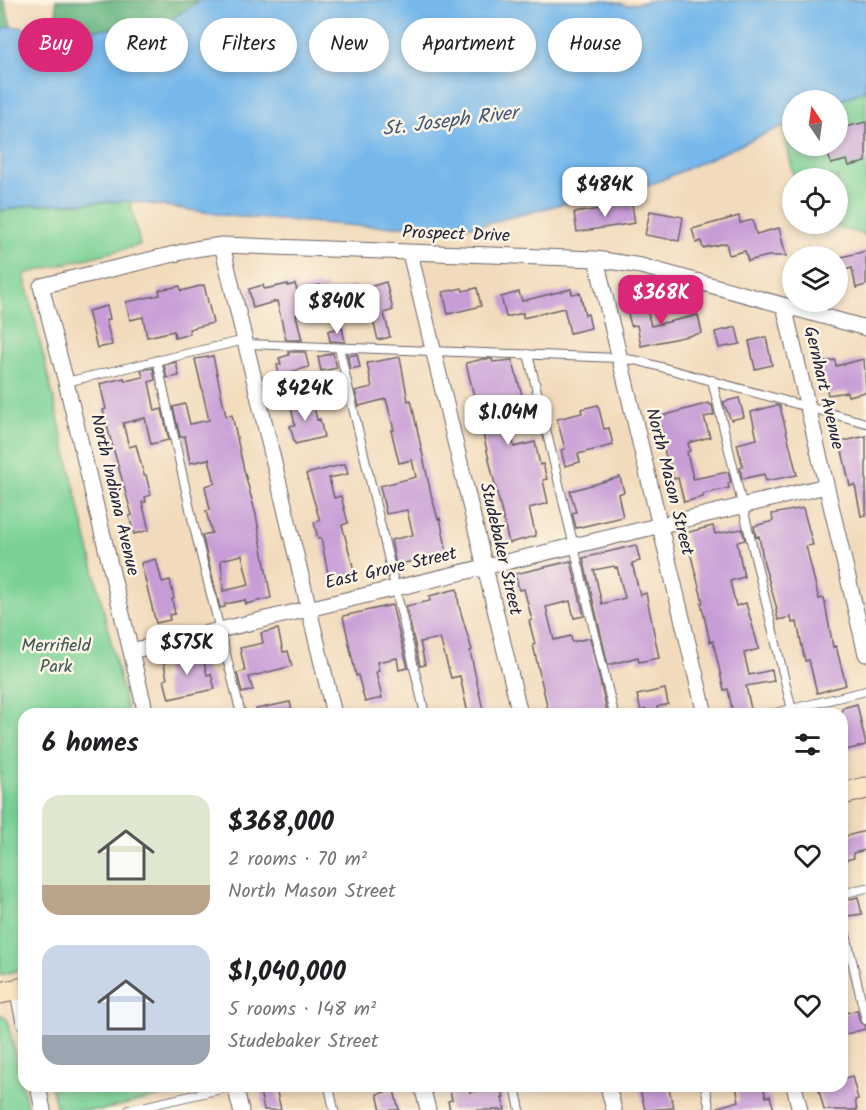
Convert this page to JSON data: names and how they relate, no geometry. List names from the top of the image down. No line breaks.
{"streets":{"street":["Prospect Drive","Gernhart Avenue","North Mason Street","North Indiana Avenue","Studebaker Street","East Grove Street"]},"crossings":[["Prospect Drive","North Mason Street"],["Prospect Drive","North Indiana Avenue"],["Prospect Drive","Studebaker Street"],["Gernhart Avenue","East Grove Street"],["North Mason Street","East Grove Street"],["North Indiana Avenue","East Grove Street"],["Studebaker Street","East Grove Street"]],"water":["St. Joseph River"],"parks":["Merrifield Park"],"north":"top","page":{"chip":["Buy","Rent","Filters","New","Apartment","House"],"price":["$484K","$368K","$840K","$424K","$1.04M","$575K"],"heading":"6 homes","list":[{"name":"$368,000","note":"2 rooms · 70 m² · North Mason Street"},{"name":"$1,040,000","note":"5 rooms · 148 m² · Studebaker Street"}]}}
